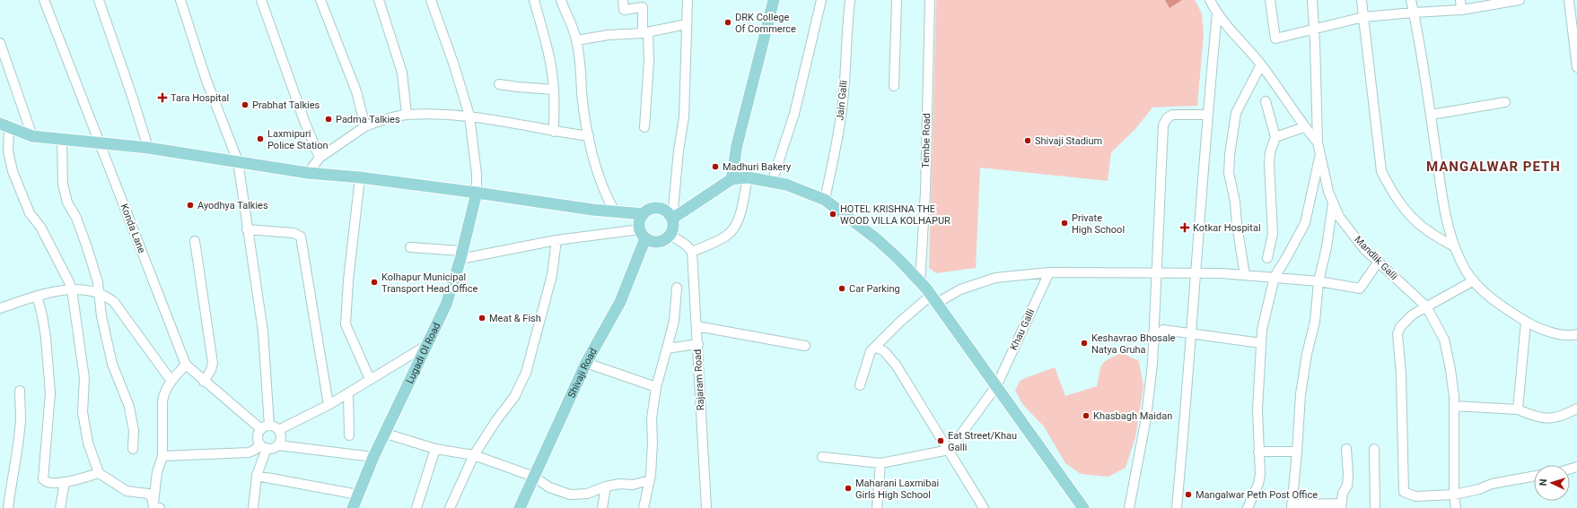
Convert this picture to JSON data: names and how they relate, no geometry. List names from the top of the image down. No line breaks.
{"streets":{"main road":["Lugadi Ol Road","Shivaji Road"],"street":["Jain Galli","Tembe Road","Konda Lane","Mandlik Galli","Khau Galli","Rajaram Road"]},"districts":["MANGALWAR PETH"],"places":{"other":["DRK College Of Commerce","Prabhat Talkies","Padma Talkies","Laxmipuri Police Station","Shivaji Stadium","Madhuri Bakery","Ayodhya Talkies","HOTEL KRISHNA THE WOOD VILLA KOLHAPUR","Private High School","Kolhapur Municipal Transport Head Office","Car Parking","Meat & Fish","Keshavrao Bhosale Natya Gruha","Khasbagh Maidan","Eat Street/Khau Galli","Maharani Laxmibai Girls High School","Mangalwar Peth Post Office"],"health":["Tara Hospital","Kotkar Hospital"]},"north":"left"}
